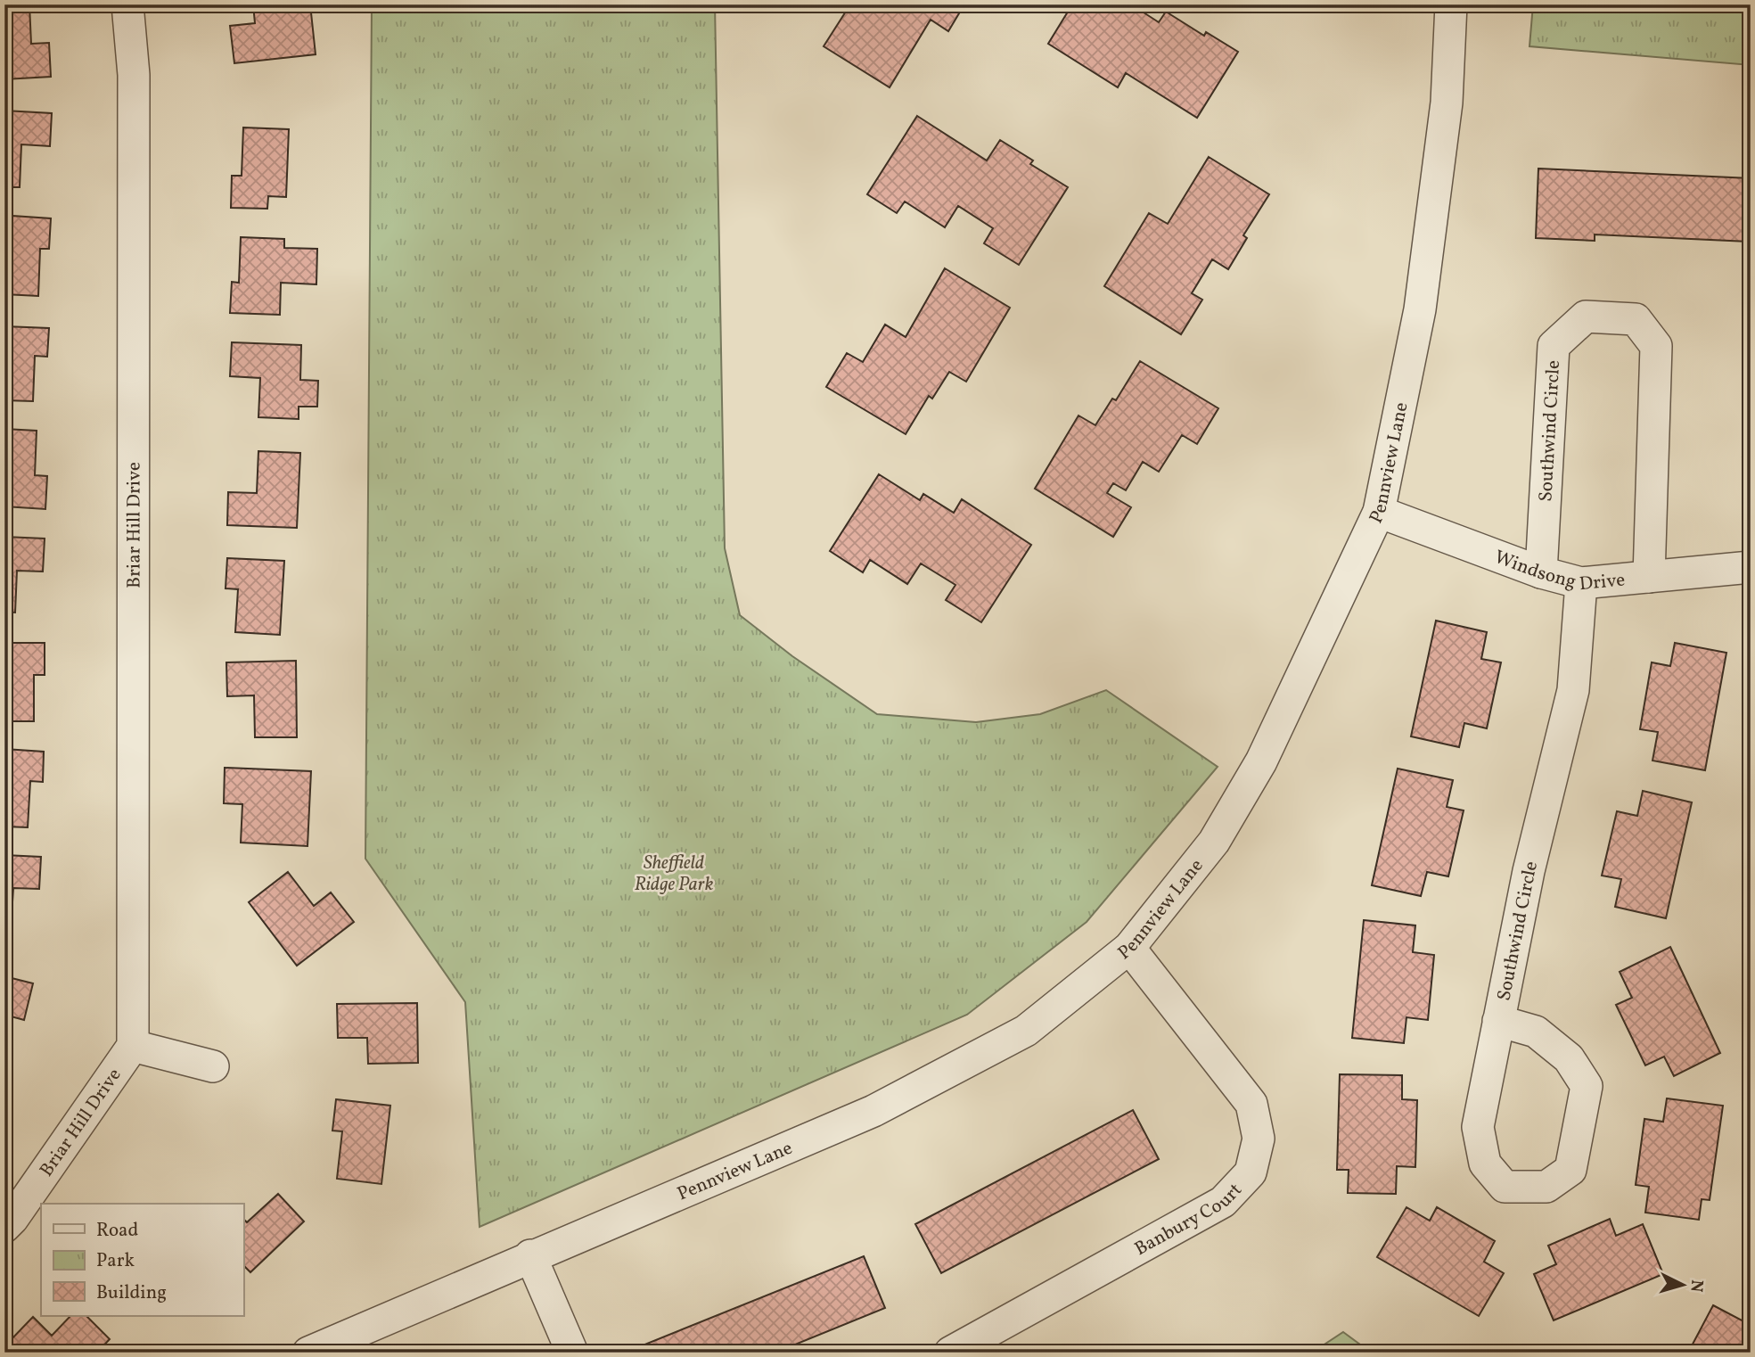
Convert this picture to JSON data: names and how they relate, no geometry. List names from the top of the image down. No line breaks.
{"streets":{"street":["Southwind Circle","Pennview Lane","Briar Hill Drive","Windsong Drive","Banbury Court"]},"crossings":[["Southwind Circle","Windsong Drive"],["Pennview Lane","Windsong Drive"],["Pennview Lane","Banbury Court"]],"parks":["Sheffield Ridge Park"],"legend":["Road","Park","Building"],"north":"right"}
